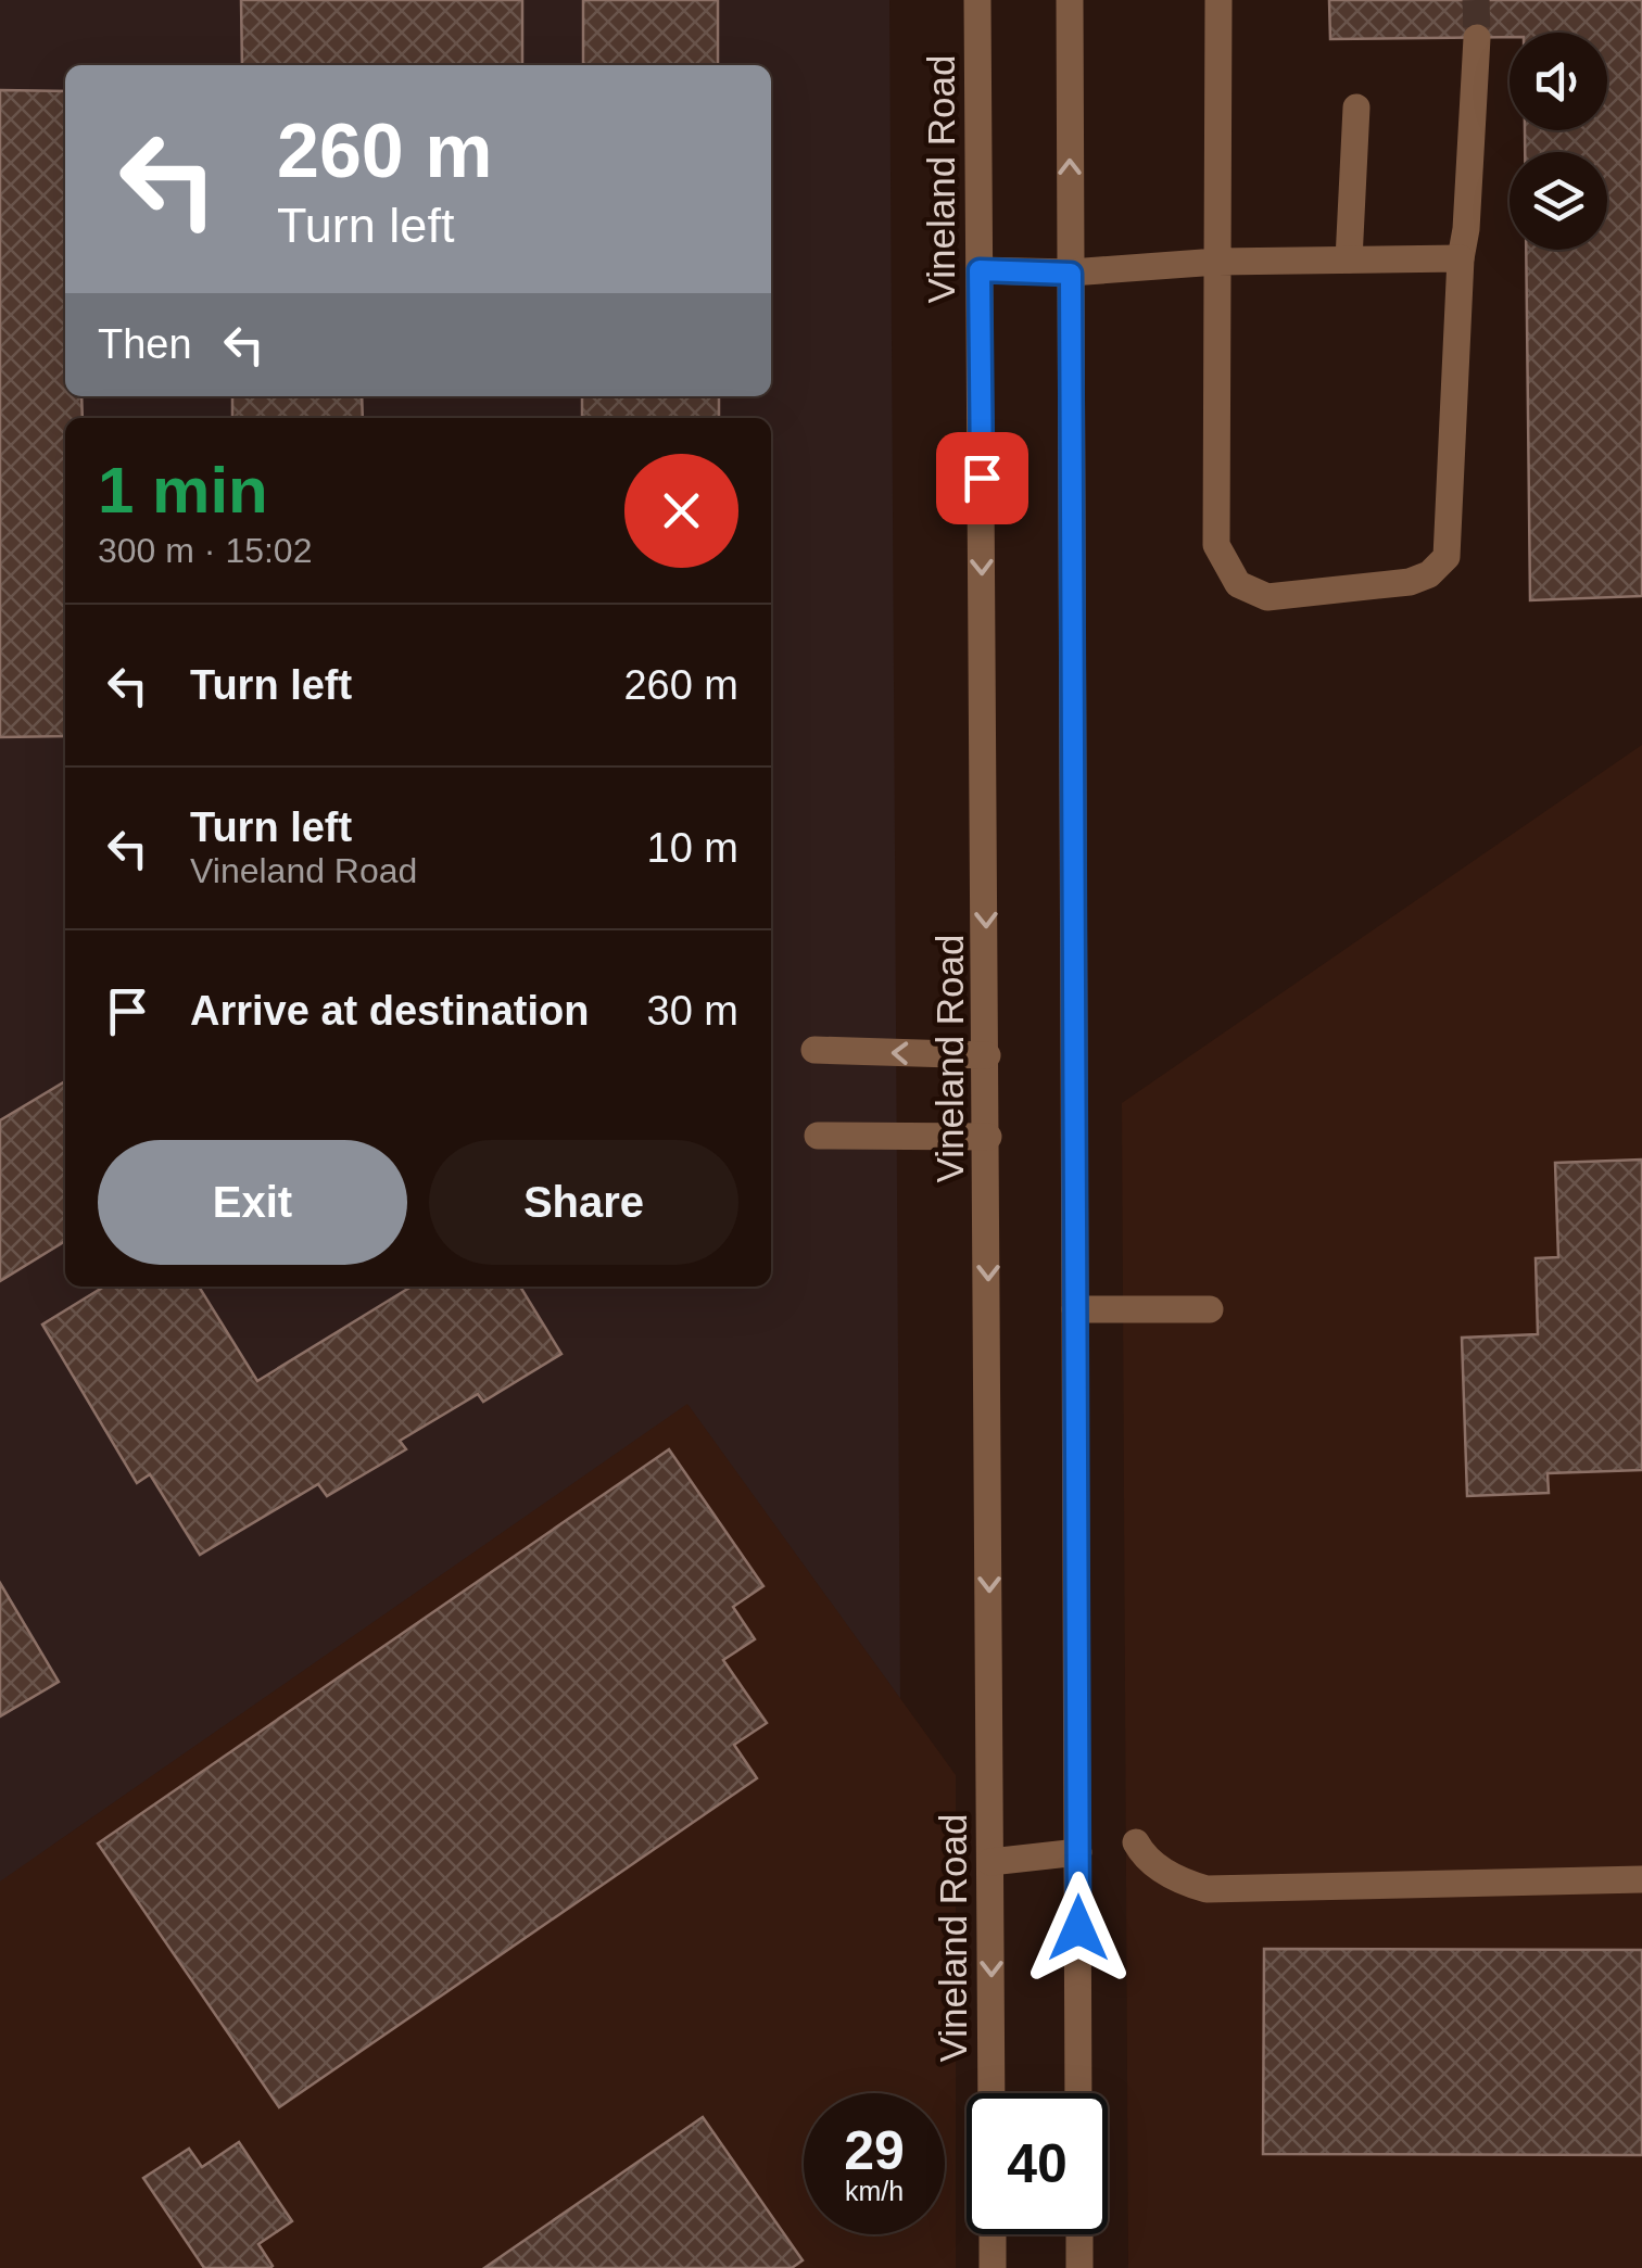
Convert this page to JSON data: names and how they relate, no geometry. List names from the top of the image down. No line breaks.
{"streets":{"street":["Vineland Road"]},"page":{"turn":["260 m","Turn left"],"then":"Then","heading":["1 min","300 m · 15:02"],"list":[{"name":"Turn left","value":"260 m"},{"name":"Turn left","note":"Vineland Road","value":"10 m"},{"name":"Arrive at destination","value":"30 m"}],"buttons":["Exit","Share"],"speed":"29 km/h","limit":"40"}}
